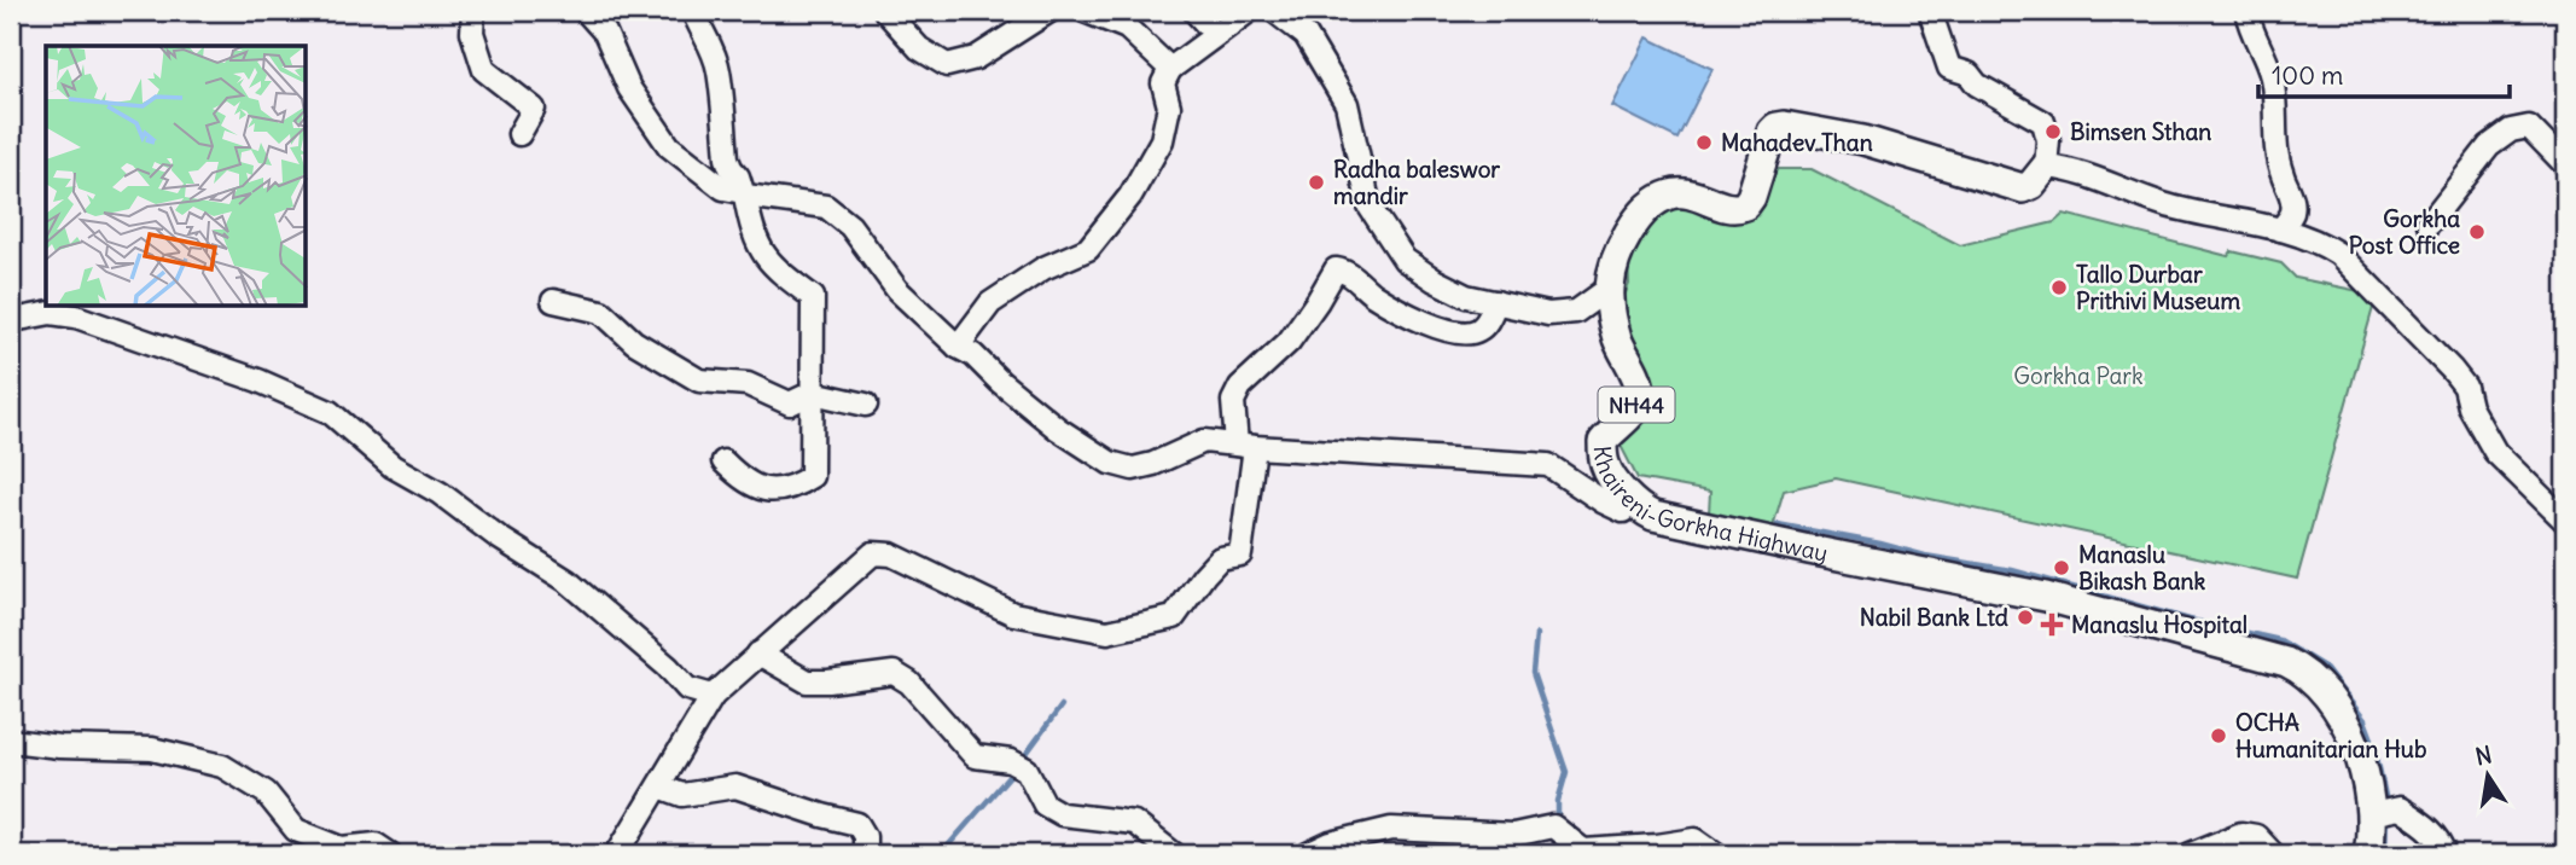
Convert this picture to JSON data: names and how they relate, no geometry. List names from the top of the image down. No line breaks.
{"streets":{"main road":["NH44","Khaireni-Gorkha Highway"]},"parks":["Gorkha Park"],"places":{"other":["Bimsen Sthan","Mahadev Than","Radha baleswor mandir","Gorkha Post Office","Tallo Durbar Prithivi Museum","Manaslu Bikash Bank","Nabil Bank Ltd","OCHA Humanitarian Hub"],"health":["Manaslu Hospital"]},"scale_bar":"100 m","north":"top"}
